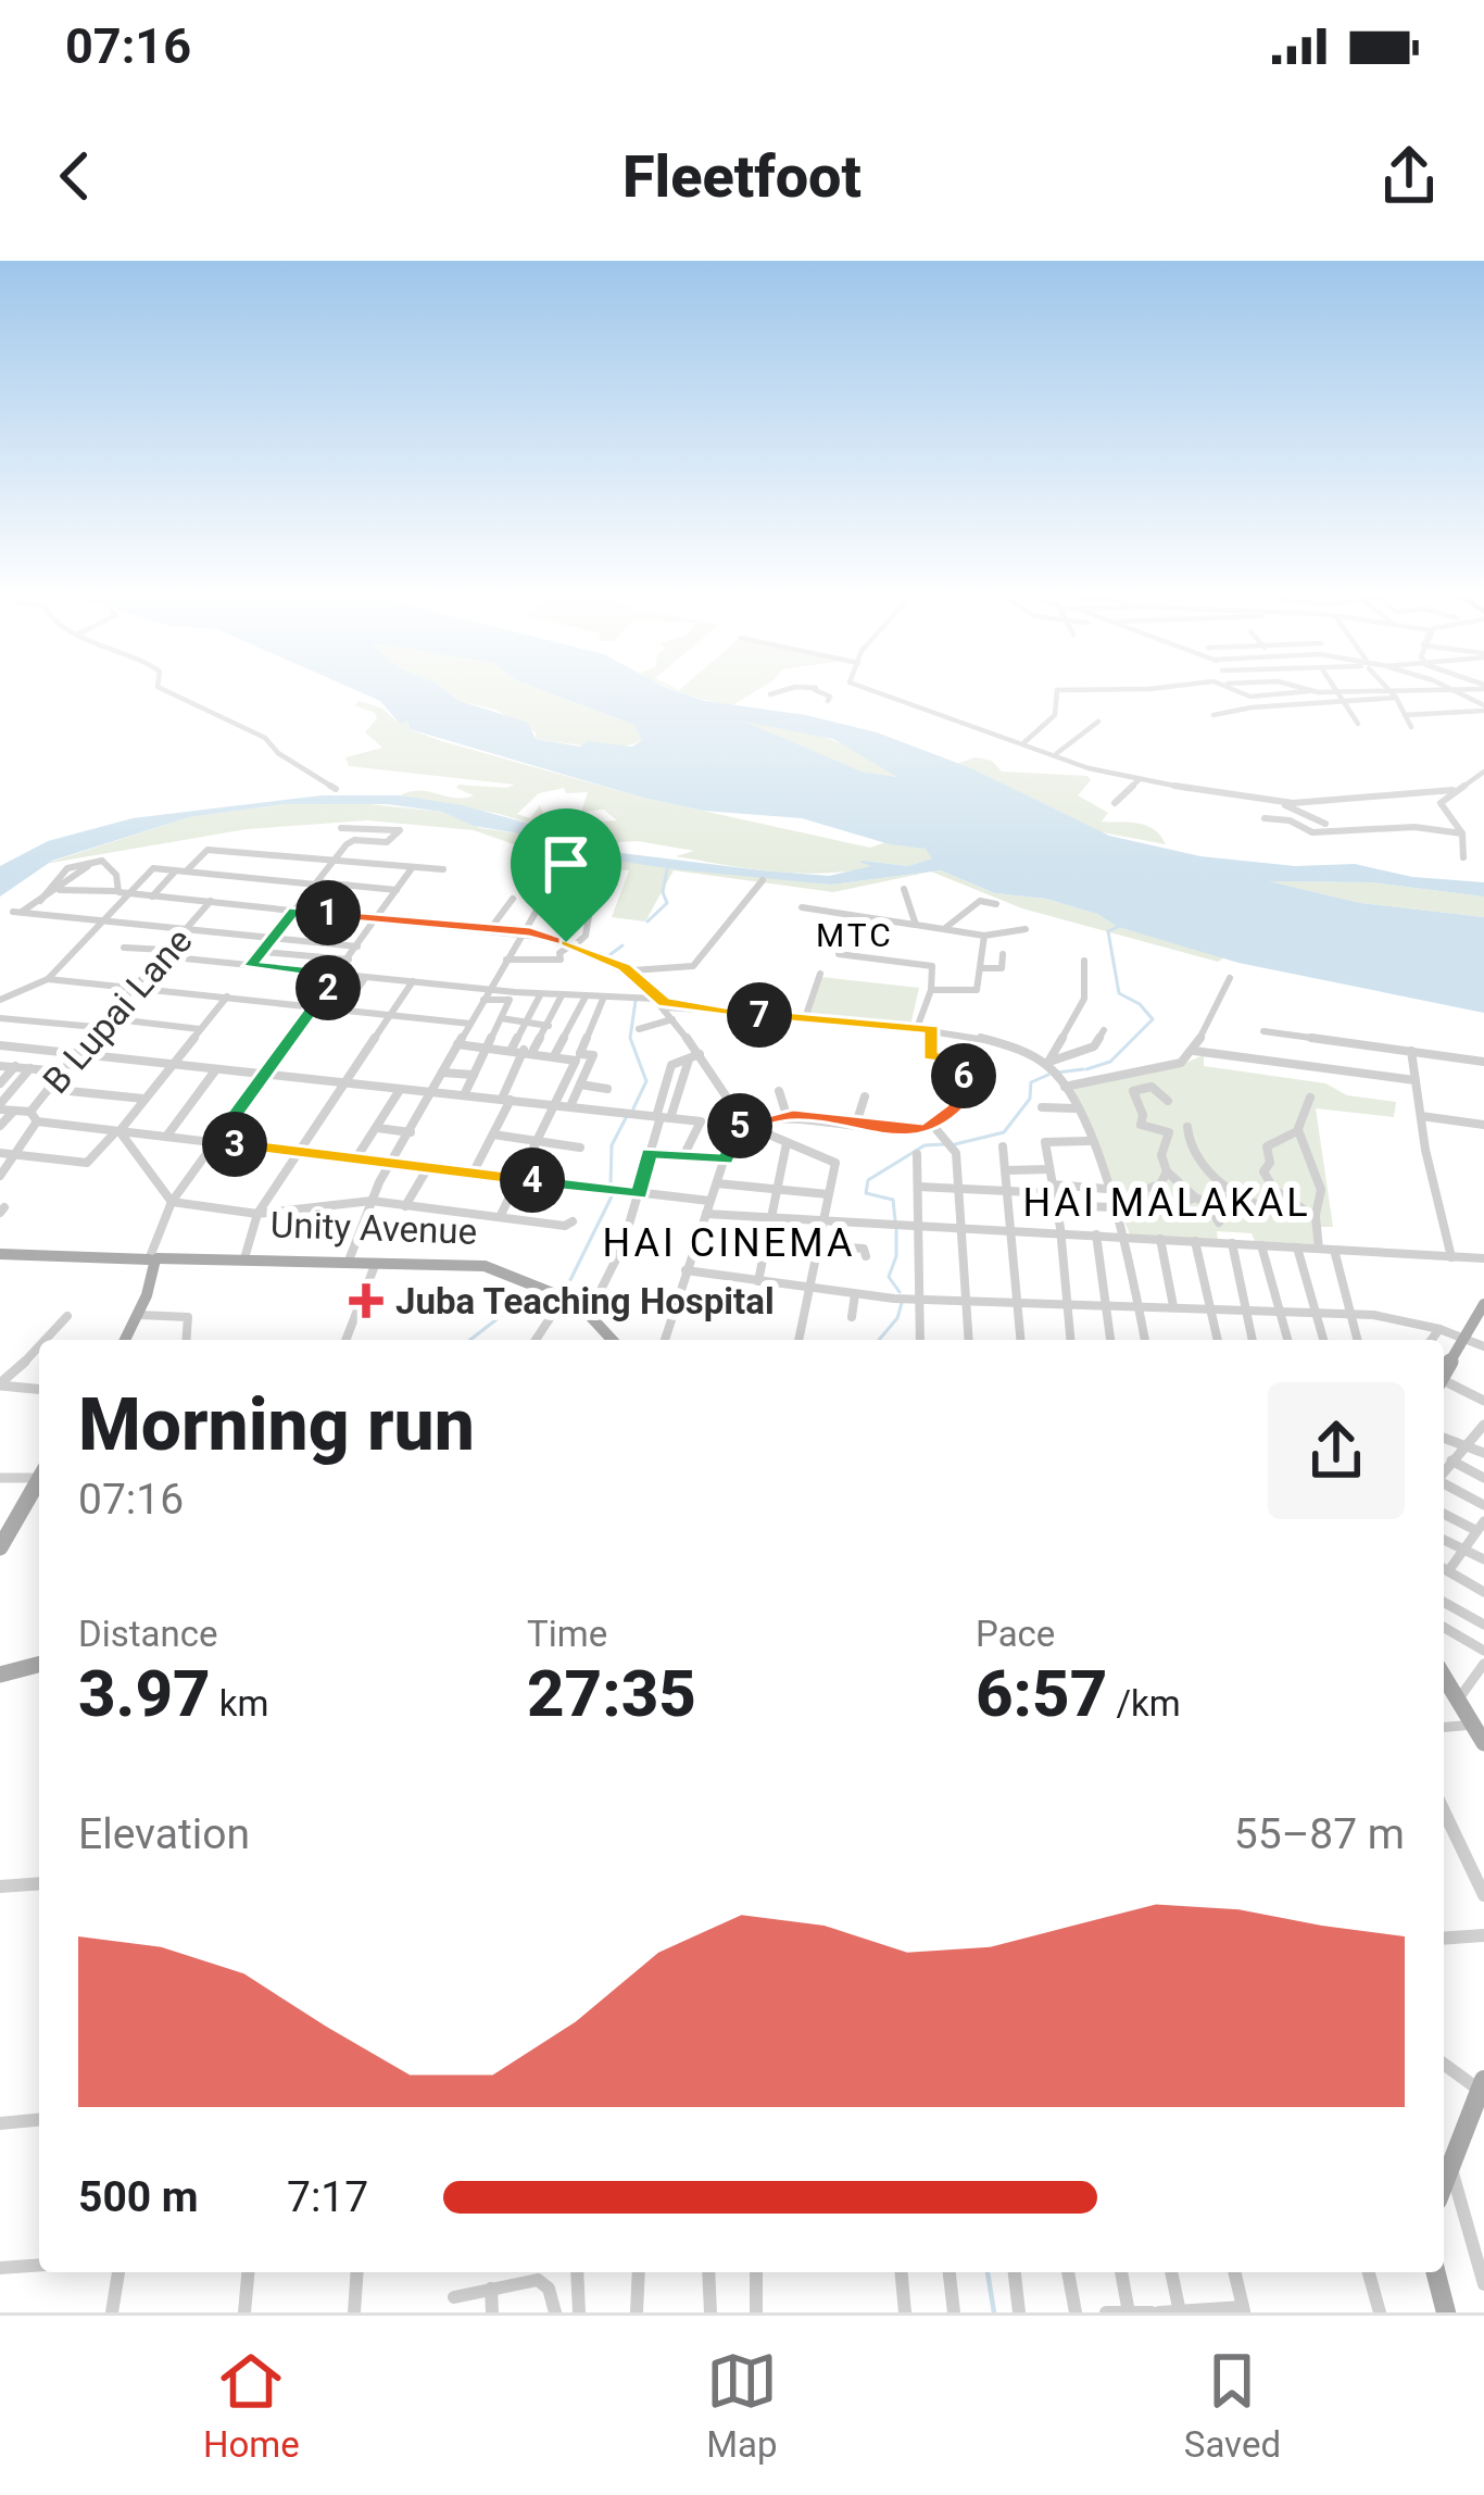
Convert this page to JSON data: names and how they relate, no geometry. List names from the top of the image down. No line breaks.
{"streets":{"main road":["Unity Avenue"],"street":["B Lupai Lane"]},"districts":["MTC","HAI MALAKAL","HAI CINEMA"],"places":{"health":["Juba Teaching Hospital"]},"page":{"status":"07:16","header":"Fleetfoot","pins":["1","2","7","6","5","3","4"],"heading":["Morning run","07:16"],"stats":[["Distance","3.97 km"],["Time","27:35"],["Pace","6:57 /km"]],"chart":["Elevation","55–87 m"],"list":[{"name":"500 m","note":"7:17"}],"tabs":["Home","Map","Saved"]}}
